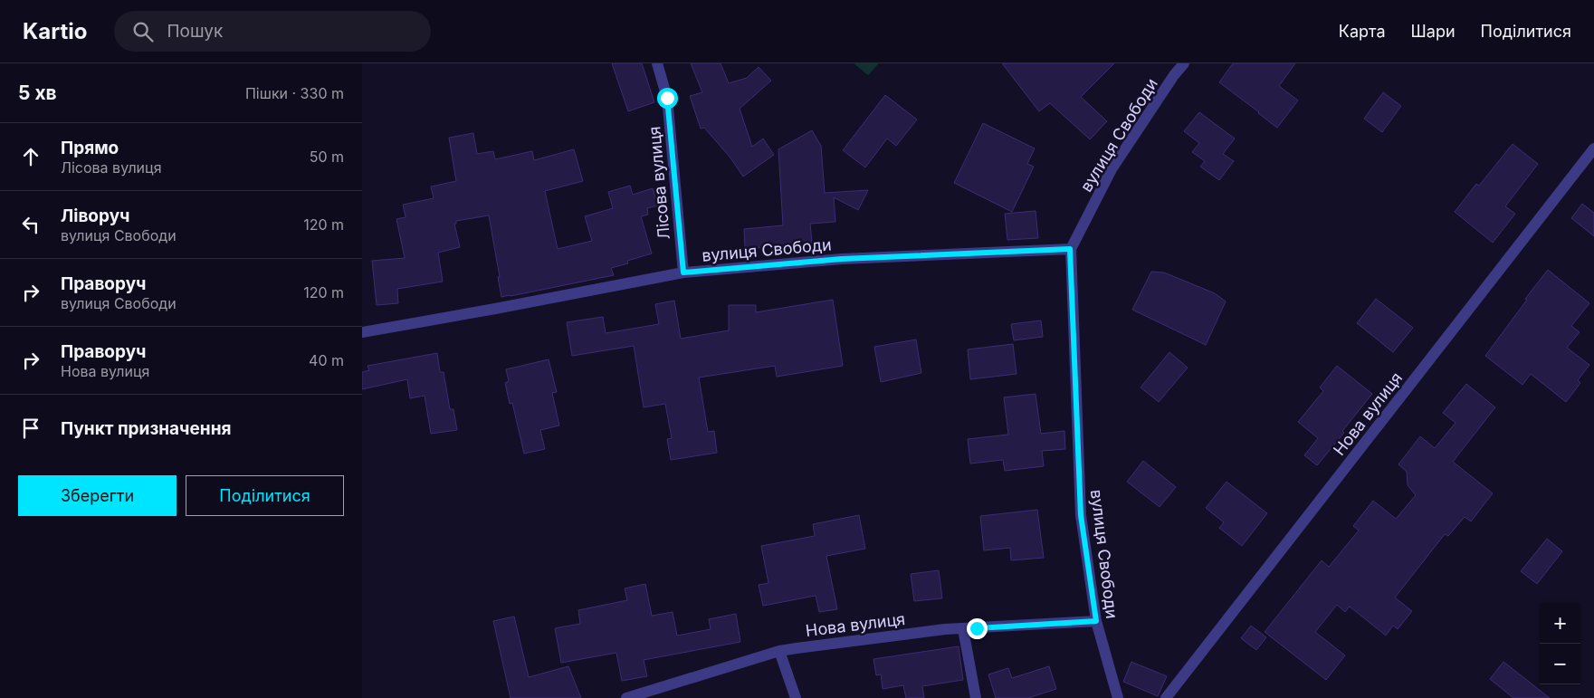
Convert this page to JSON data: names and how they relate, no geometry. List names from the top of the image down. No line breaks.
{"streets":{"street":["вулиця Свободи","Лісова вулиця","Нова вулиця"]},"crossings":[["вулиця Свободи","Лісова вулиця"],["вулиця Свободи","Нова вулиця"]],"page":{"header":"Kartio","search":"Пошук","nav":["Карта","Шари","Поділитися"],"heading":["5 хв","Пішки · 330 m"],"list":[["Прямо","Лісова вулиця","50 m"],["Ліворуч","вулиця Свободи","120 m"],["Праворуч","вулиця Свободи","120 m"],["Праворуч","Нова вулиця","40 m"],"Пункт призначення"],"buttons":["Зберегти","Поділитися"],"map_buttons":["+","−"]}}
